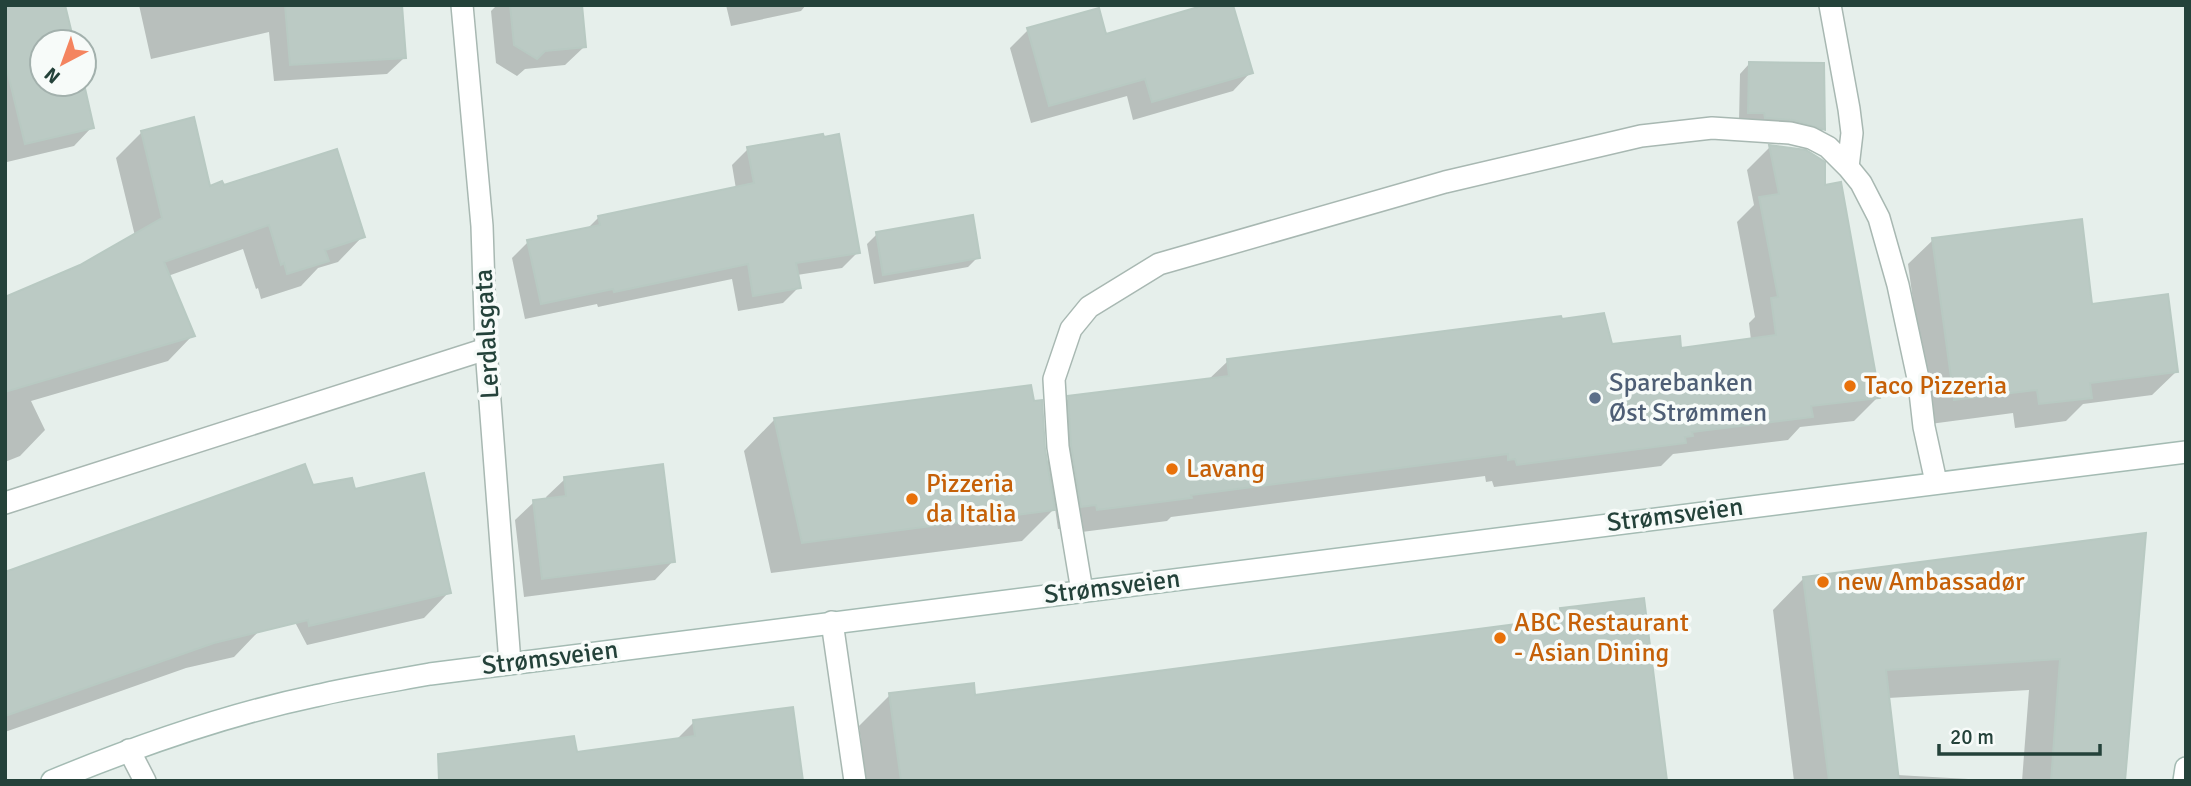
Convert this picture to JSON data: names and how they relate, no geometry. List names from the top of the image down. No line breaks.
{"streets":{"main road":["Lerdalsgata","Strømsveien"]},"crossings":[["Lerdalsgata","Strømsveien"]],"places":["Taco Pizzeria","Sparebanken Øst Strømmen","Lavang","Pizzeria da Italia","new Ambassadør","ABC Restaurant - Asian Dining"],"scale_bar":"20 m","north":"bottom left"}
